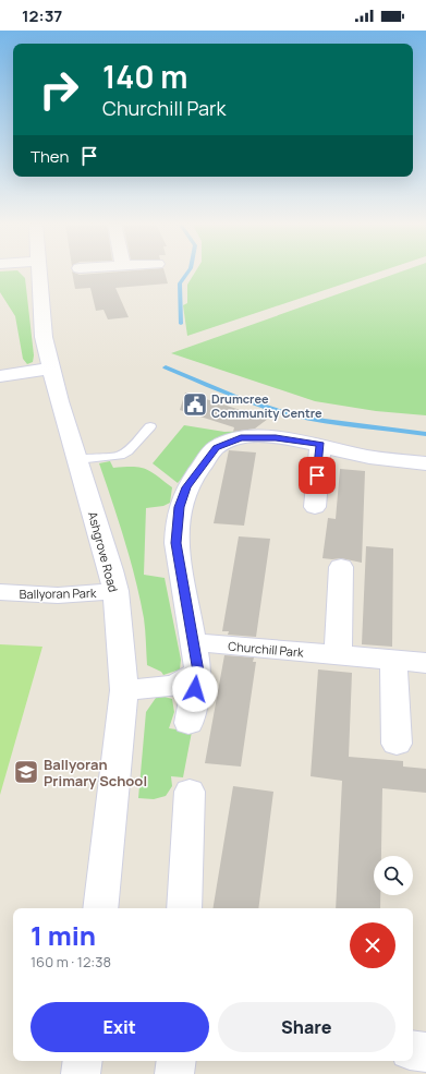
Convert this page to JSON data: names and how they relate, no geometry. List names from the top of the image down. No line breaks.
{"streets":{"street":["Ashgrove Road","Ballyoran Park","Churchill Park"]},"crossings":[["Ashgrove Road","Ballyoran Park"]],"places":{"public building":["Drumcree Community Centre"],"school or university":["Ballyoran Primary School"]},"page":{"status":"12:37","turn":["140 m","Churchill Park"],"then":"Then","heading":["1 min","160 m · 12:38"],"buttons":["Exit","Share"]}}
